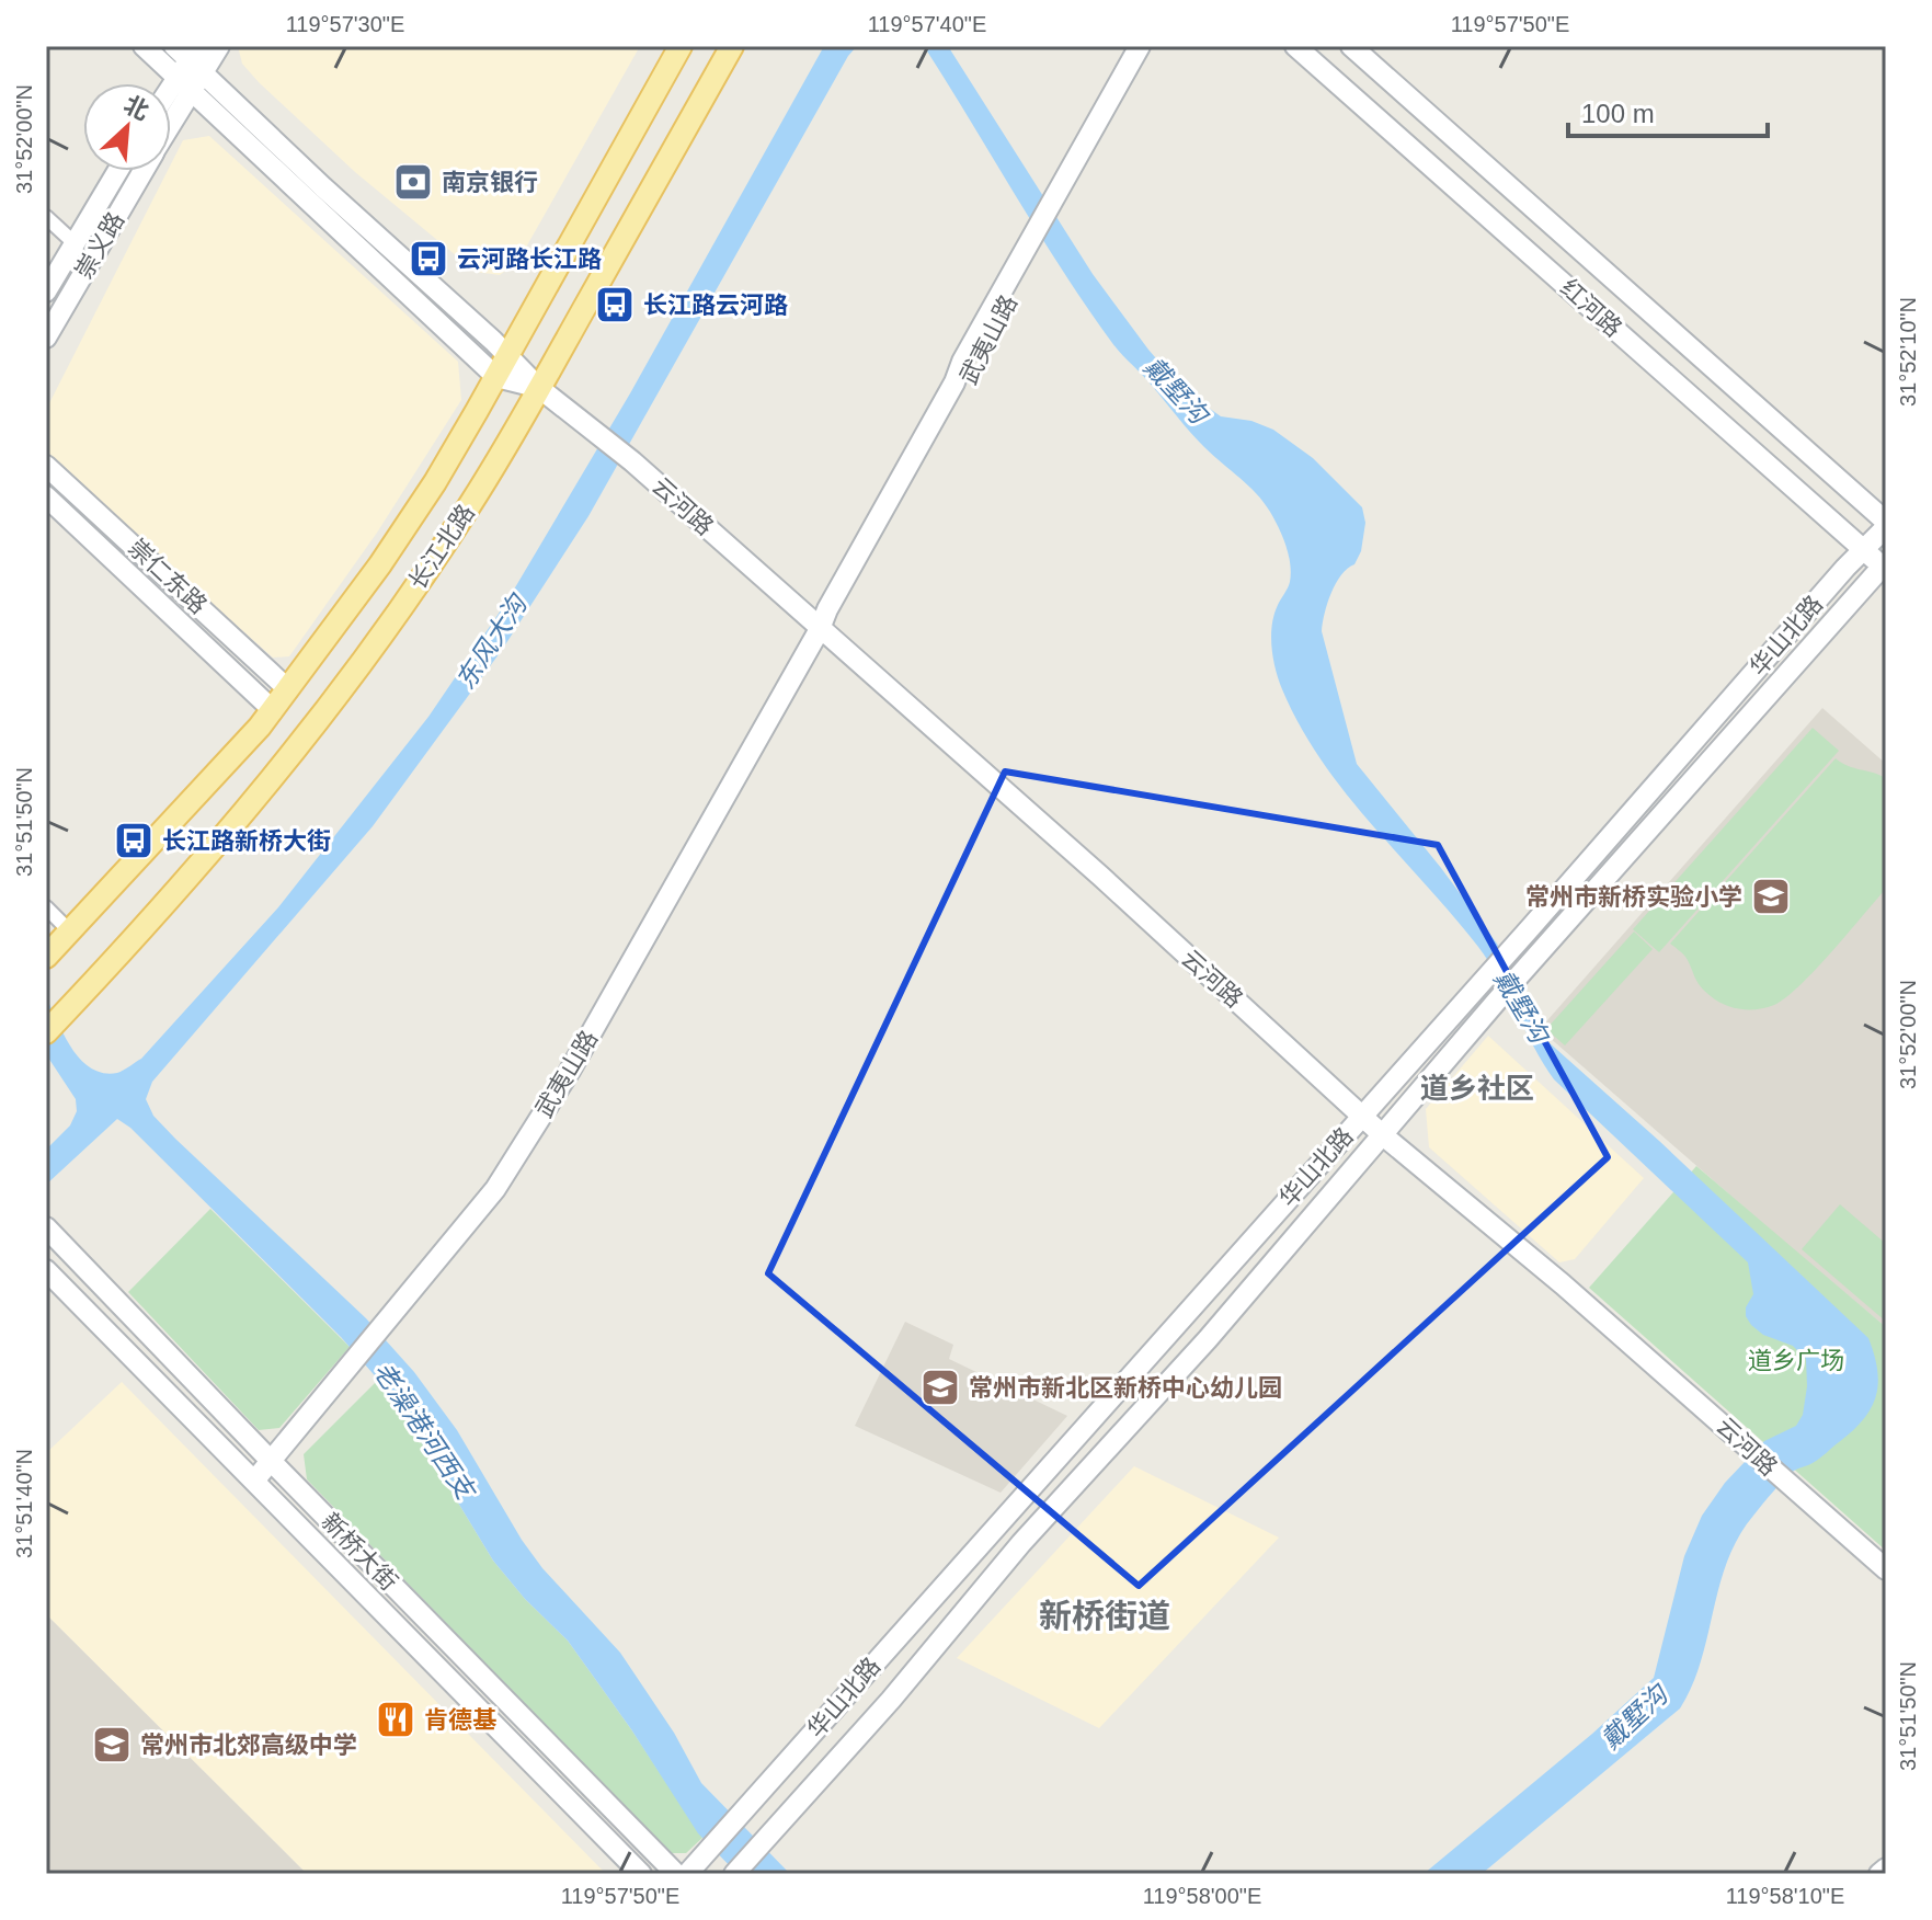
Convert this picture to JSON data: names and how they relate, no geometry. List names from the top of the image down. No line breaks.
{"streets":{"main road":["长江北路"],"street":["崇义路","红河路","武夷山路","云河路","崇仁东路","华山北路","新桥大街"]},"crossings":[["崇义路","云河路"],["红河路","华山北路"],["武夷山路","云河路"],["武夷山路","新桥大街"],["云河路","长江北路"],["云河路","华山北路"],["长江北路","崇仁东路"]],"districts":["道乡社区","新桥街道"],"water":["戴墅沟","东风大沟","老澡港河西支"],"parks":["道乡广场"],"places":{"bank":["南京银行"],"bus stop":["云河路长江路","长江路云河路","长江路新桥大街"],"school or university":["常州市新桥实验小学","常州市新北区新桥中心幼儿园","常州市北郊高级中学"],"restaurant":["肯德基"]},"scale_bar":"100 m","north":"top right","coordinates":["119°57'30\"E","119°57'40\"E","119°57'50\"E","31°52'00\"N","31°52'10\"N","31°51'50\"N","31°51'40\"N","119°58'00\"E","119°58'10\"E"]}
